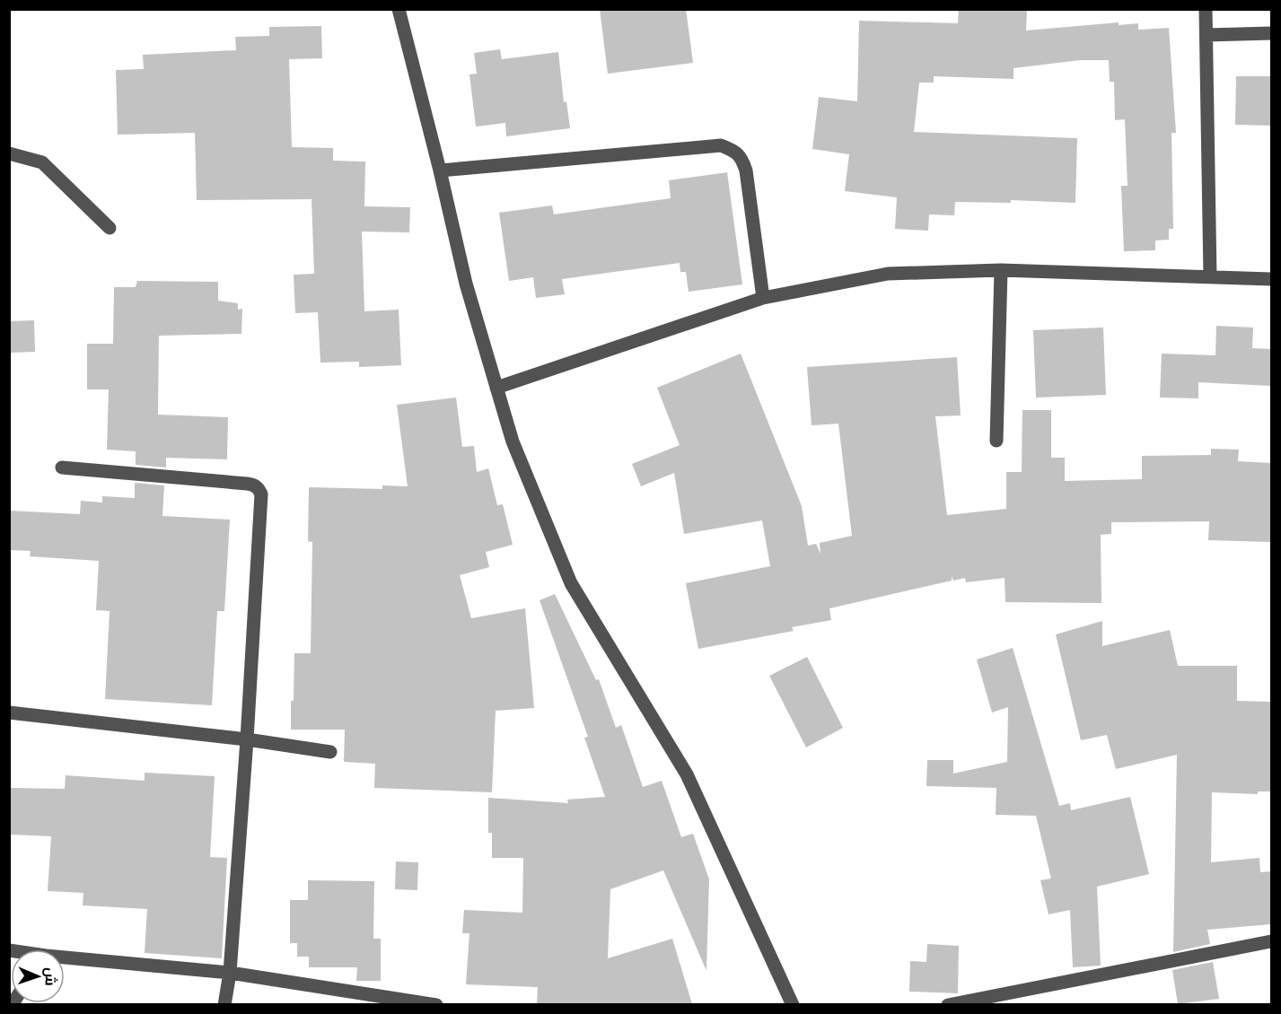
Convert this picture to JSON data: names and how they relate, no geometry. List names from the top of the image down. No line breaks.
{"north":"right"}
